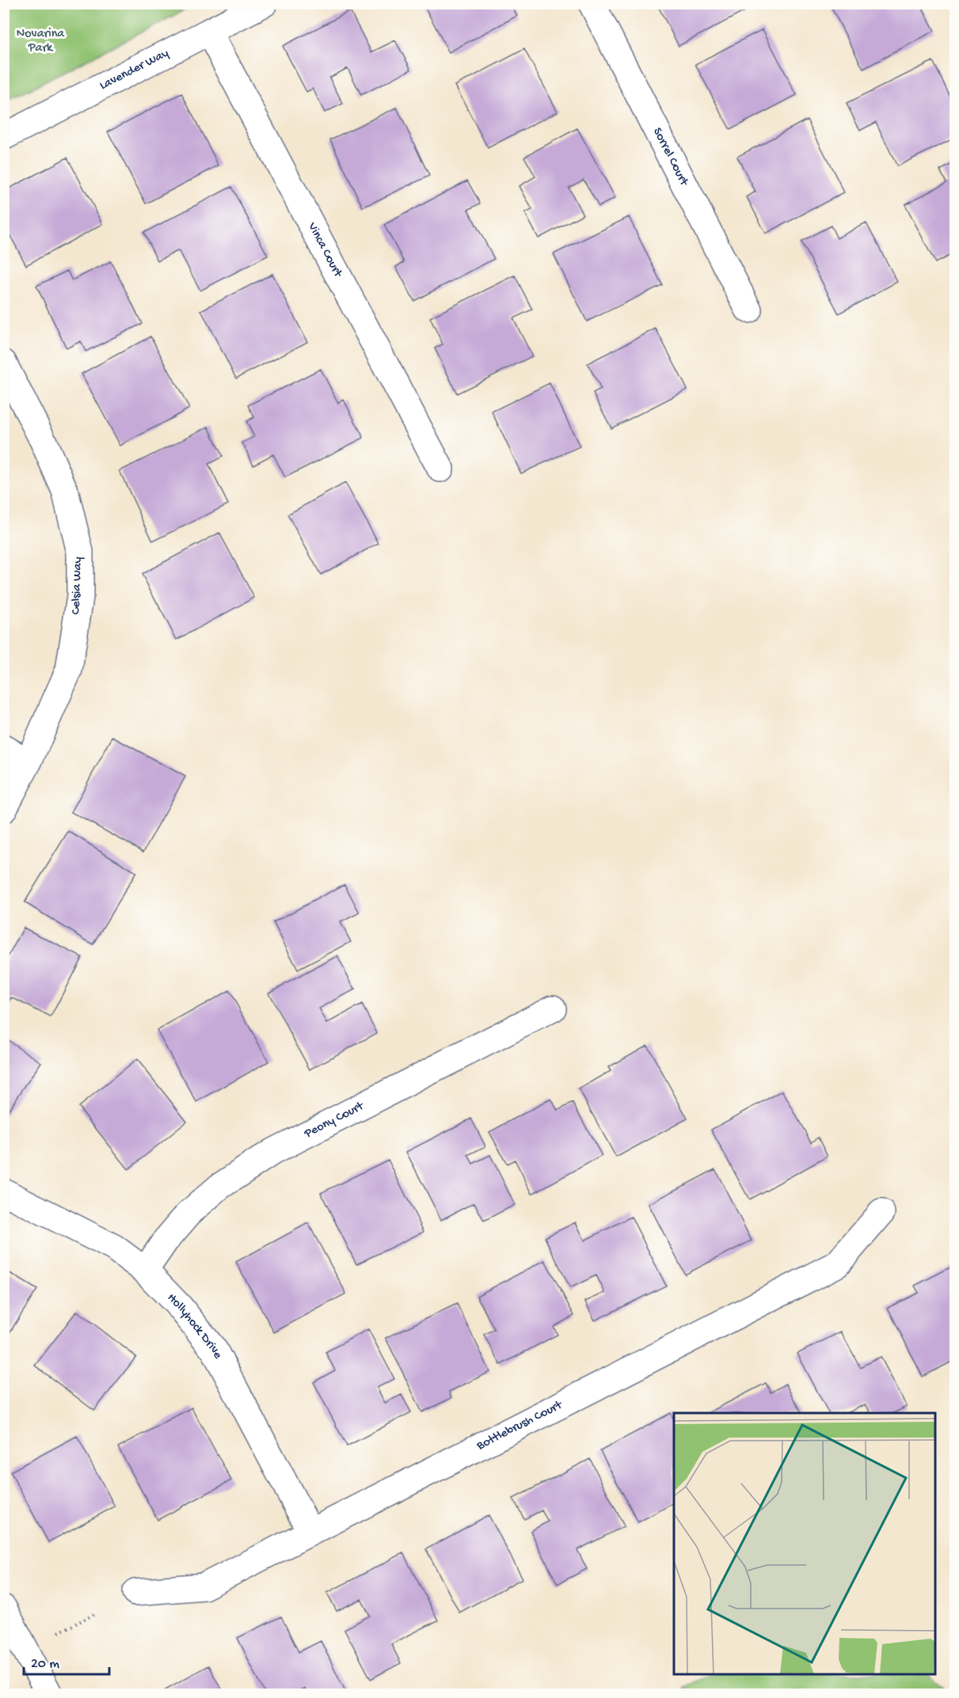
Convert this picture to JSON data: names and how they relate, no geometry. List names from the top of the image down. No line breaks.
{"streets":{"street":["Lavender Way","Sorrel Court","Vinca Court","Celsia Way","Peony Court","Hollyhock Drive","Bottlebrush Court"]},"crossings":[["Lavender Way","Vinca Court"],["Peony Court","Hollyhock Drive"],["Hollyhock Drive","Bottlebrush Court"]],"parks":["Novarina Park"],"scale_bar":"20 m"}
